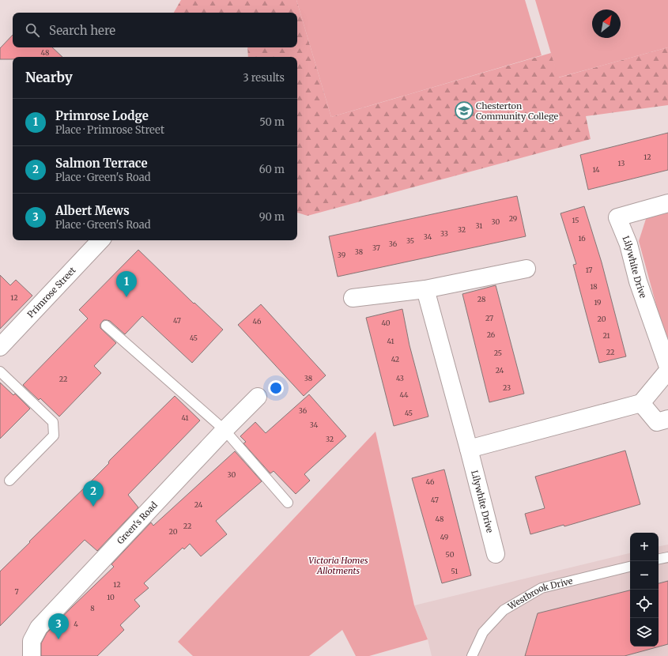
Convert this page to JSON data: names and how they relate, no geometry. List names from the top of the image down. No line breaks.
{"streets":{"street":["Lilywhite Drive","Primrose Street","Green's Road"],"lane":["Westbrook Drive"]},"parks":["Victoria Homes Allotments"],"places":{"school or university":["Chesterton Community College"]},"house_numbers":["48","12","13","14","29","15","30","31","32","33","34","16","35","36","37","38","39","17","18","12","28","19","27","20","47","46","40","26","21","45","41","22","25","42","24","38","43","22","23","44","36","45","41","34","32","30","46","47","24","48","22","20","49","50","51","12","7","10","8","4"],"north":"top right","page":{"search":"Search here","heading":["Nearby","3 results"],"list":[{"mark":"1","name":"Primrose Lodge","note":"Place · Primrose Street","value":"50 m"},{"mark":"2","name":"Salmon Terrace","note":"Place · Green's Road","value":"60 m"},{"mark":"3","name":"Albert Mews","note":"Place · Green's Road","value":"90 m"}],"pins":["1","2","3"],"map_buttons":["+","−"]}}
